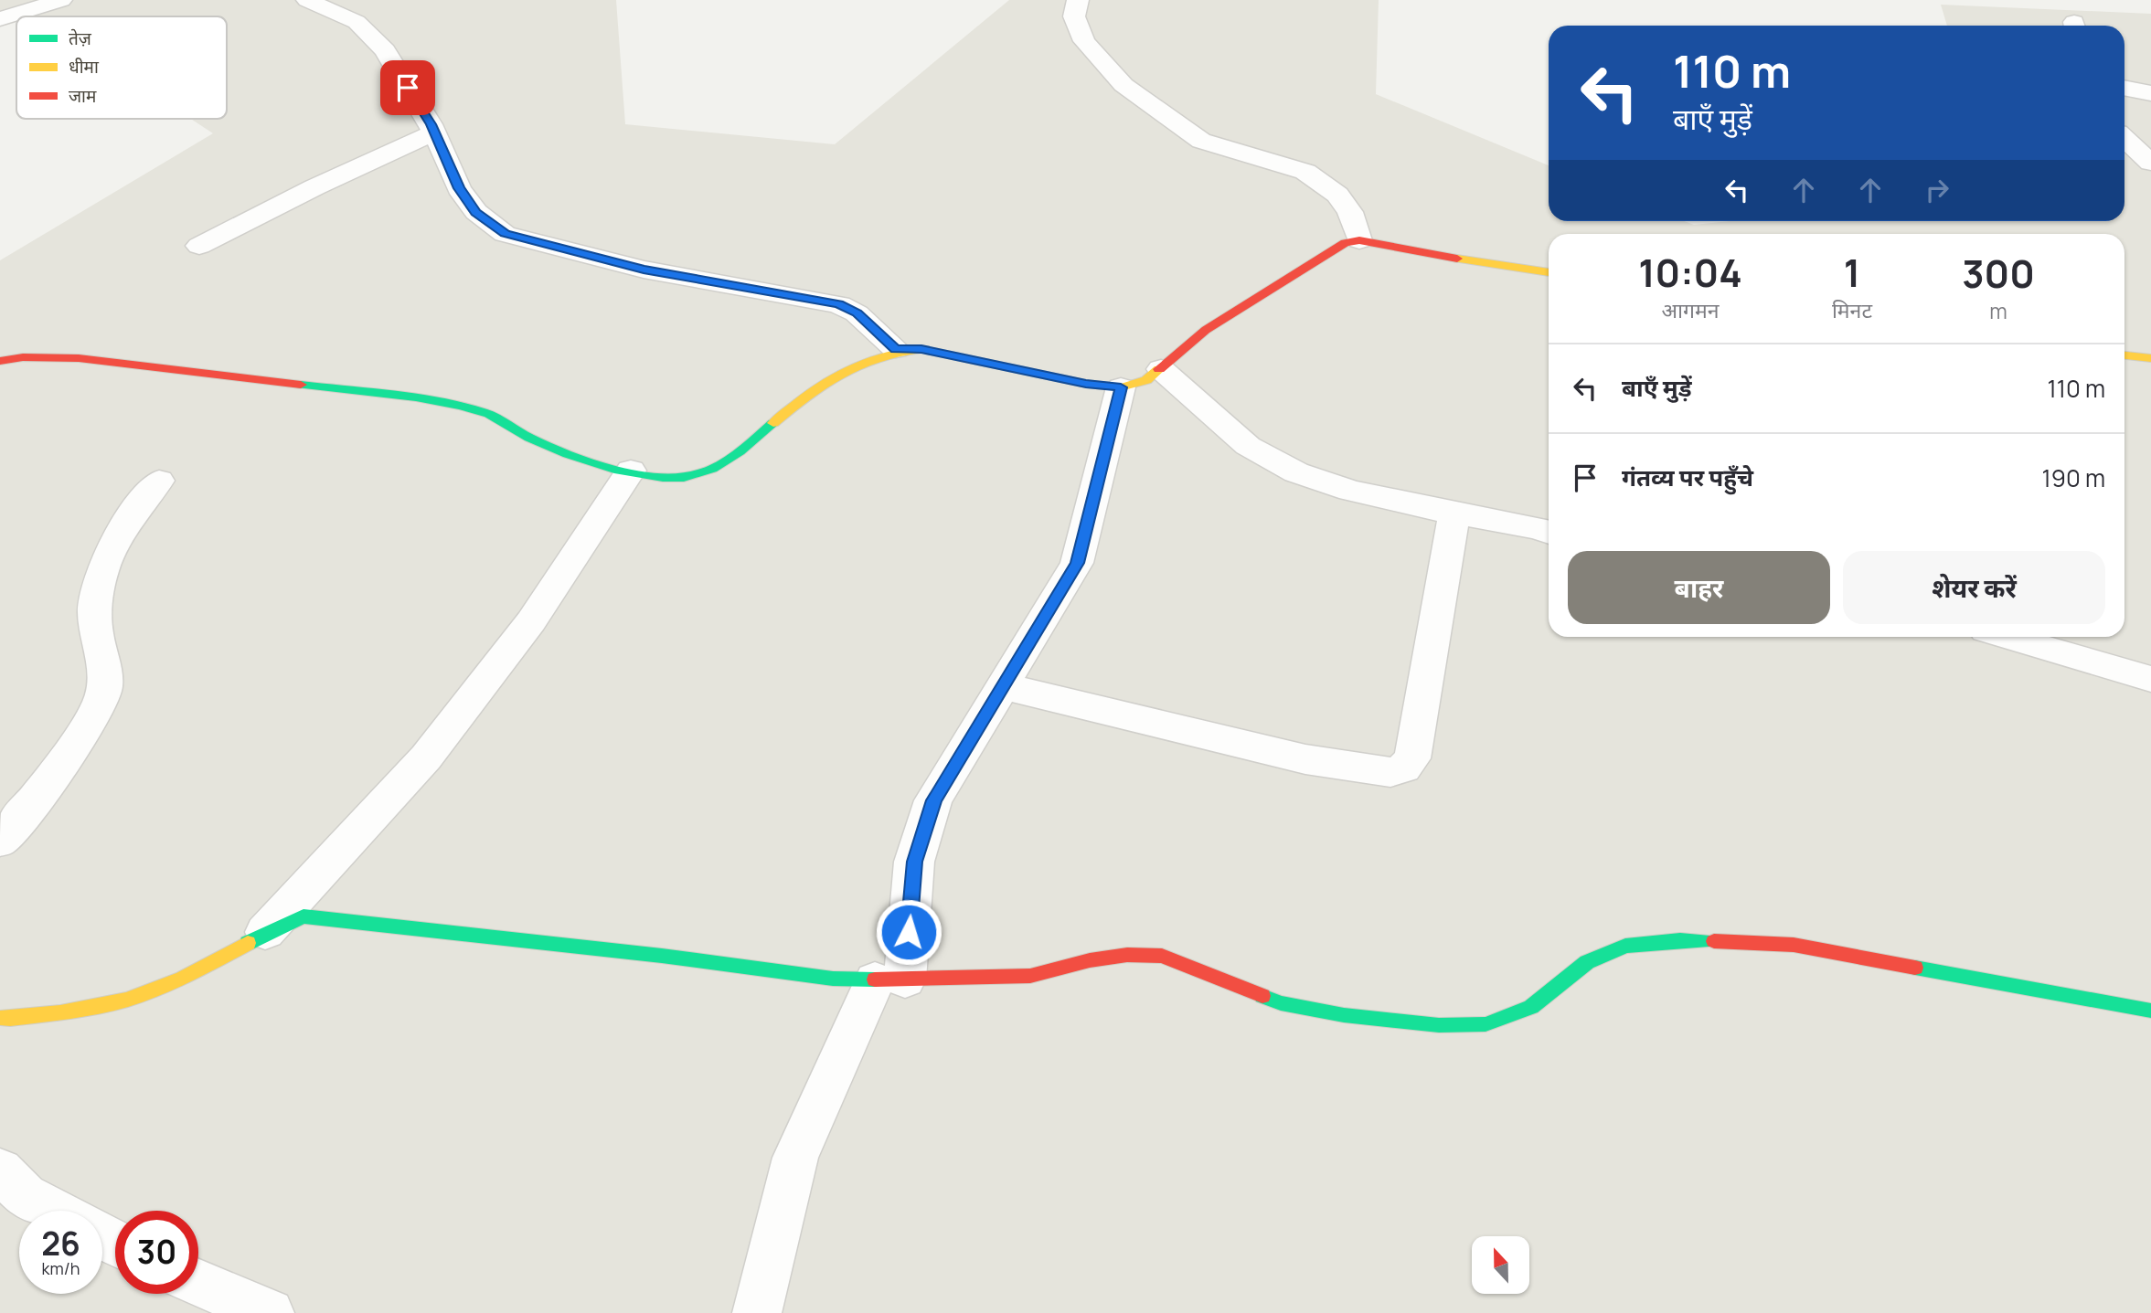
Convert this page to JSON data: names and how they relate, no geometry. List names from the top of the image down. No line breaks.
{"legend":["तेज़","धीमा","जाम"],"north":"top","page":{"turn":["110 m","बाएँ मुड़ें"],"eta":["10:04","आगमन","1","मिनट","300","m"],"list":[{"name":"बाएँ मुड़ें","value":"110 m"},{"name":"गंतव्य पर पहुँचे","value":"190 m"}],"buttons":["बाहर","शेयर करें"],"speed":"26 km/h","limit":"30"}}
